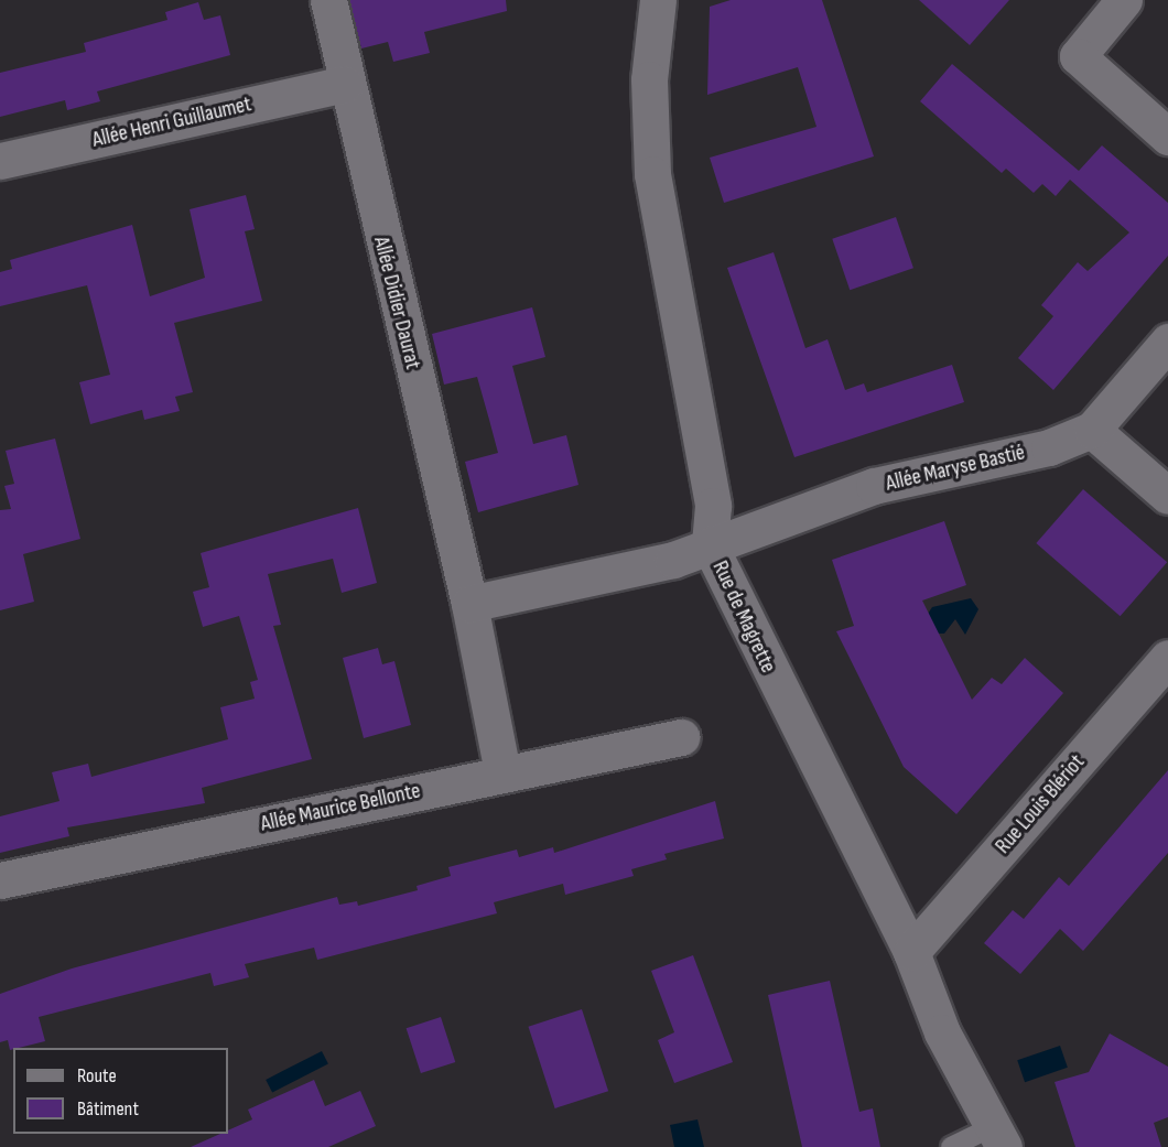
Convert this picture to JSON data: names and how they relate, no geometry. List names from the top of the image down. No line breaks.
{"streets":{"street":["Allée Henri Guillaumet","Allée Didier Daurat","Allée Maryse Bastié","Rue de Magrette","Rue Louis Blériot","Allée Maurice Bellonte"]},"crossings":[["Allée Henri Guillaumet","Allée Didier Daurat"],["Allée Didier Daurat","Allée Maryse Bastié"],["Allée Didier Daurat","Allée Maurice Bellonte"],["Allée Maryse Bastié","Rue de Magrette"],["Rue de Magrette","Rue Louis Blériot"]],"legend":["Route","Bâtiment"]}
